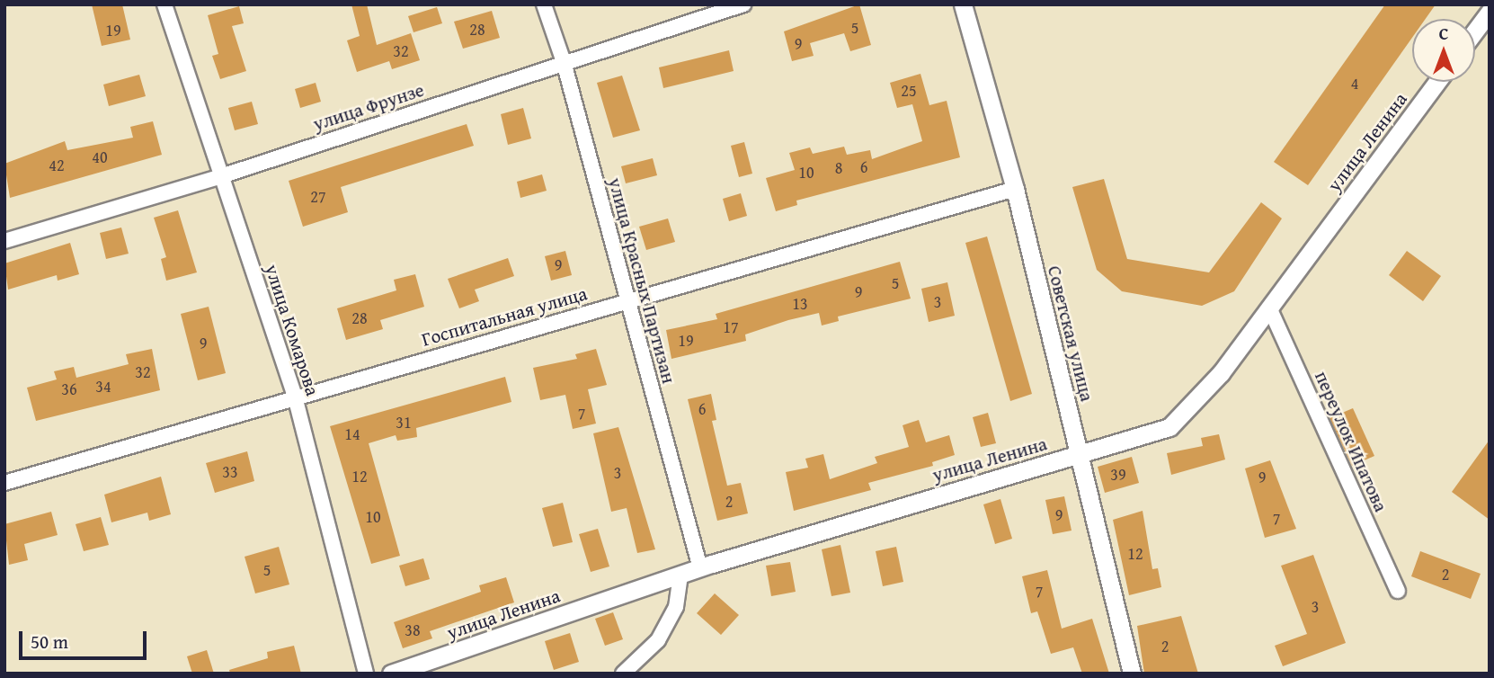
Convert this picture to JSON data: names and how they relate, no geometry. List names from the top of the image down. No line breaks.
{"streets":{"street":["улица Фрунзе","улица Ленина","улица Красных Партизан","Госпитальная улица","улица Комарова","Советская улица","переулок Ипатова"]},"crossings":[["улица Фрунзе","улица Красных Партизан"],["улица Фрунзе","улица Комарова"],["улица Ленина","улица Красных Партизан"],["улица Ленина","Советская улица"],["улица Ленина","переулок Ипатова"],["улица Красных Партизан","Госпитальная улица"],["Госпитальная улица","улица Комарова"],["Госпитальная улица","Советская улица"]],"house_numbers":["5","28","19","9","32","4","25","40","42","6","8","10","27","9","5","9","3","13","28","17","19","9","32","34","36","6","7","31","14","33","3","39","12","9","2","9","10","7","12","5","2","7","3","38","2"],"scale_bar":"50 m","north":"top"}
